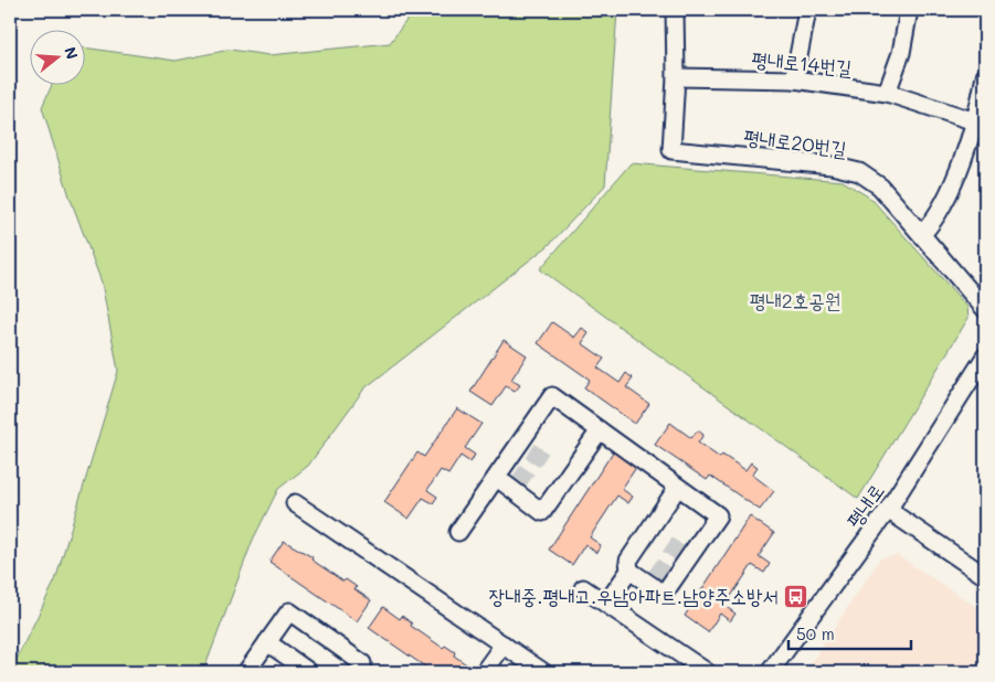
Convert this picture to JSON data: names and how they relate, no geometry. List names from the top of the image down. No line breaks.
{"streets":{"street":["평내로14번길","평내로20번길","평내로"]},"crossings":[["평내로14번길","평내로20번길"]],"parks":["평내2호공원"],"places":{"bus stop":["장내중.평내고.우남아파트.남양주소방서"]},"scale_bar":"50 m","north":"right"}
